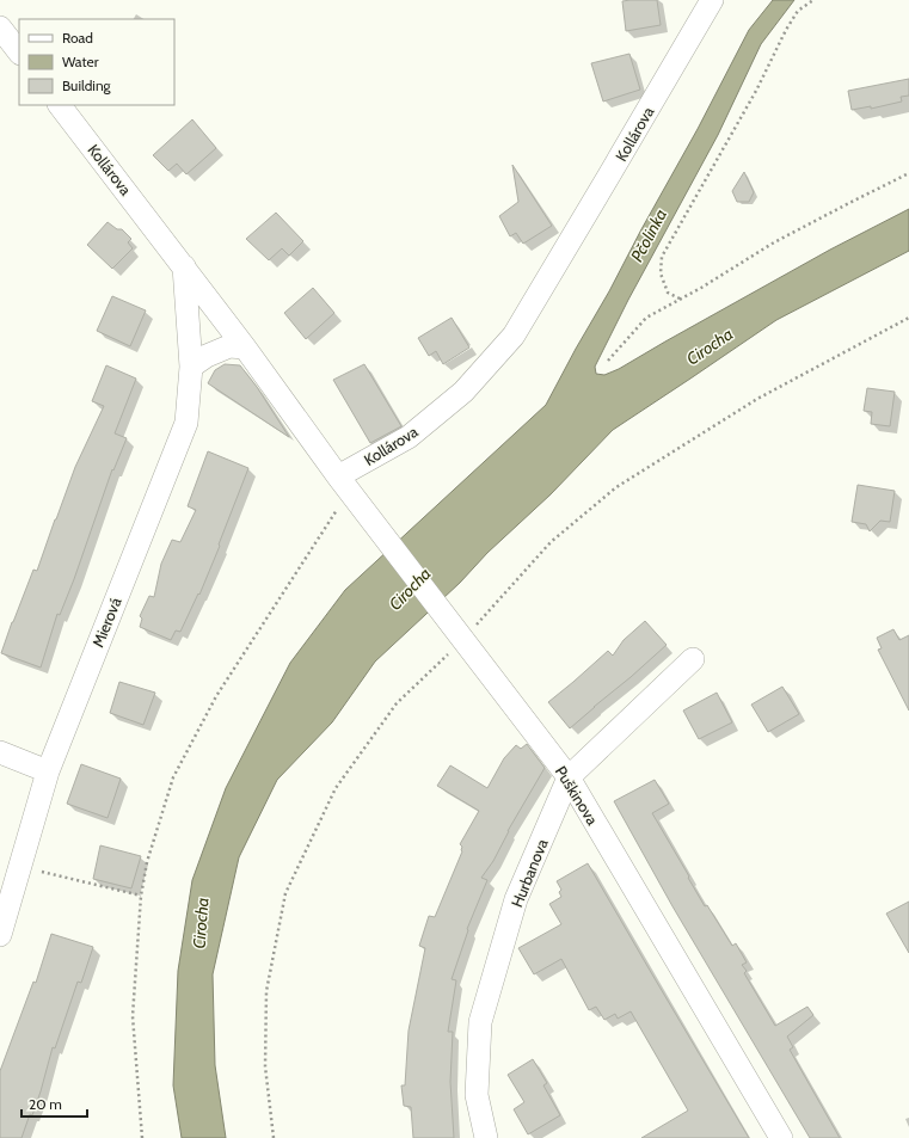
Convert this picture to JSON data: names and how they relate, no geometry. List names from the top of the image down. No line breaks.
{"streets":{"street":["Kollárova","Mierová","Puškinova","Hurbanova"]},"crossings":[["Kollárova","Mierová"],["Kollárova","Puškinova"],["Puškinova","Hurbanova"]],"water":["Pčolinka","Cirocha"],"legend":["Road","Water","Building"],"scale_bar":"20 m"}
